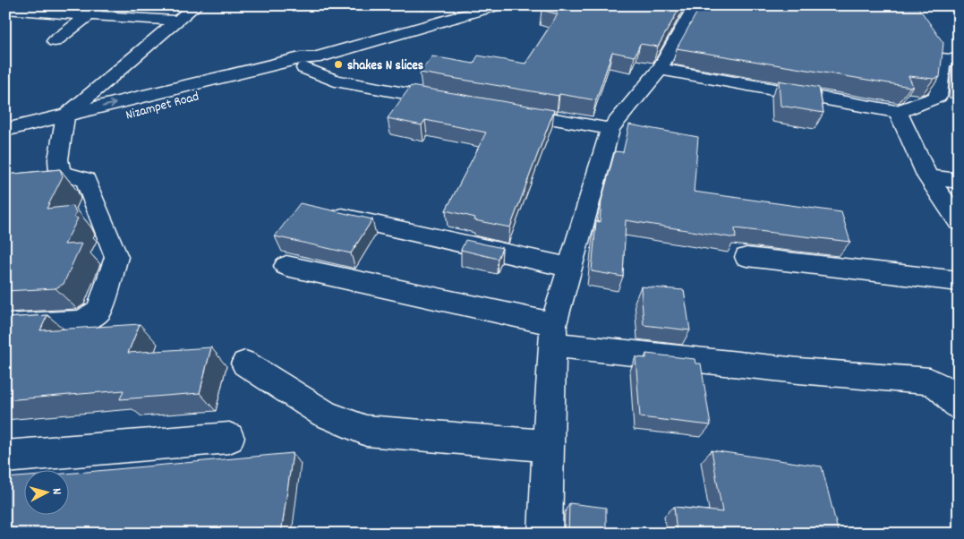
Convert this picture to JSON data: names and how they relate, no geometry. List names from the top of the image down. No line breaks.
{"streets":{"street":["Nizampet Road"]},"places":["shakes N slices"],"north":"right"}
